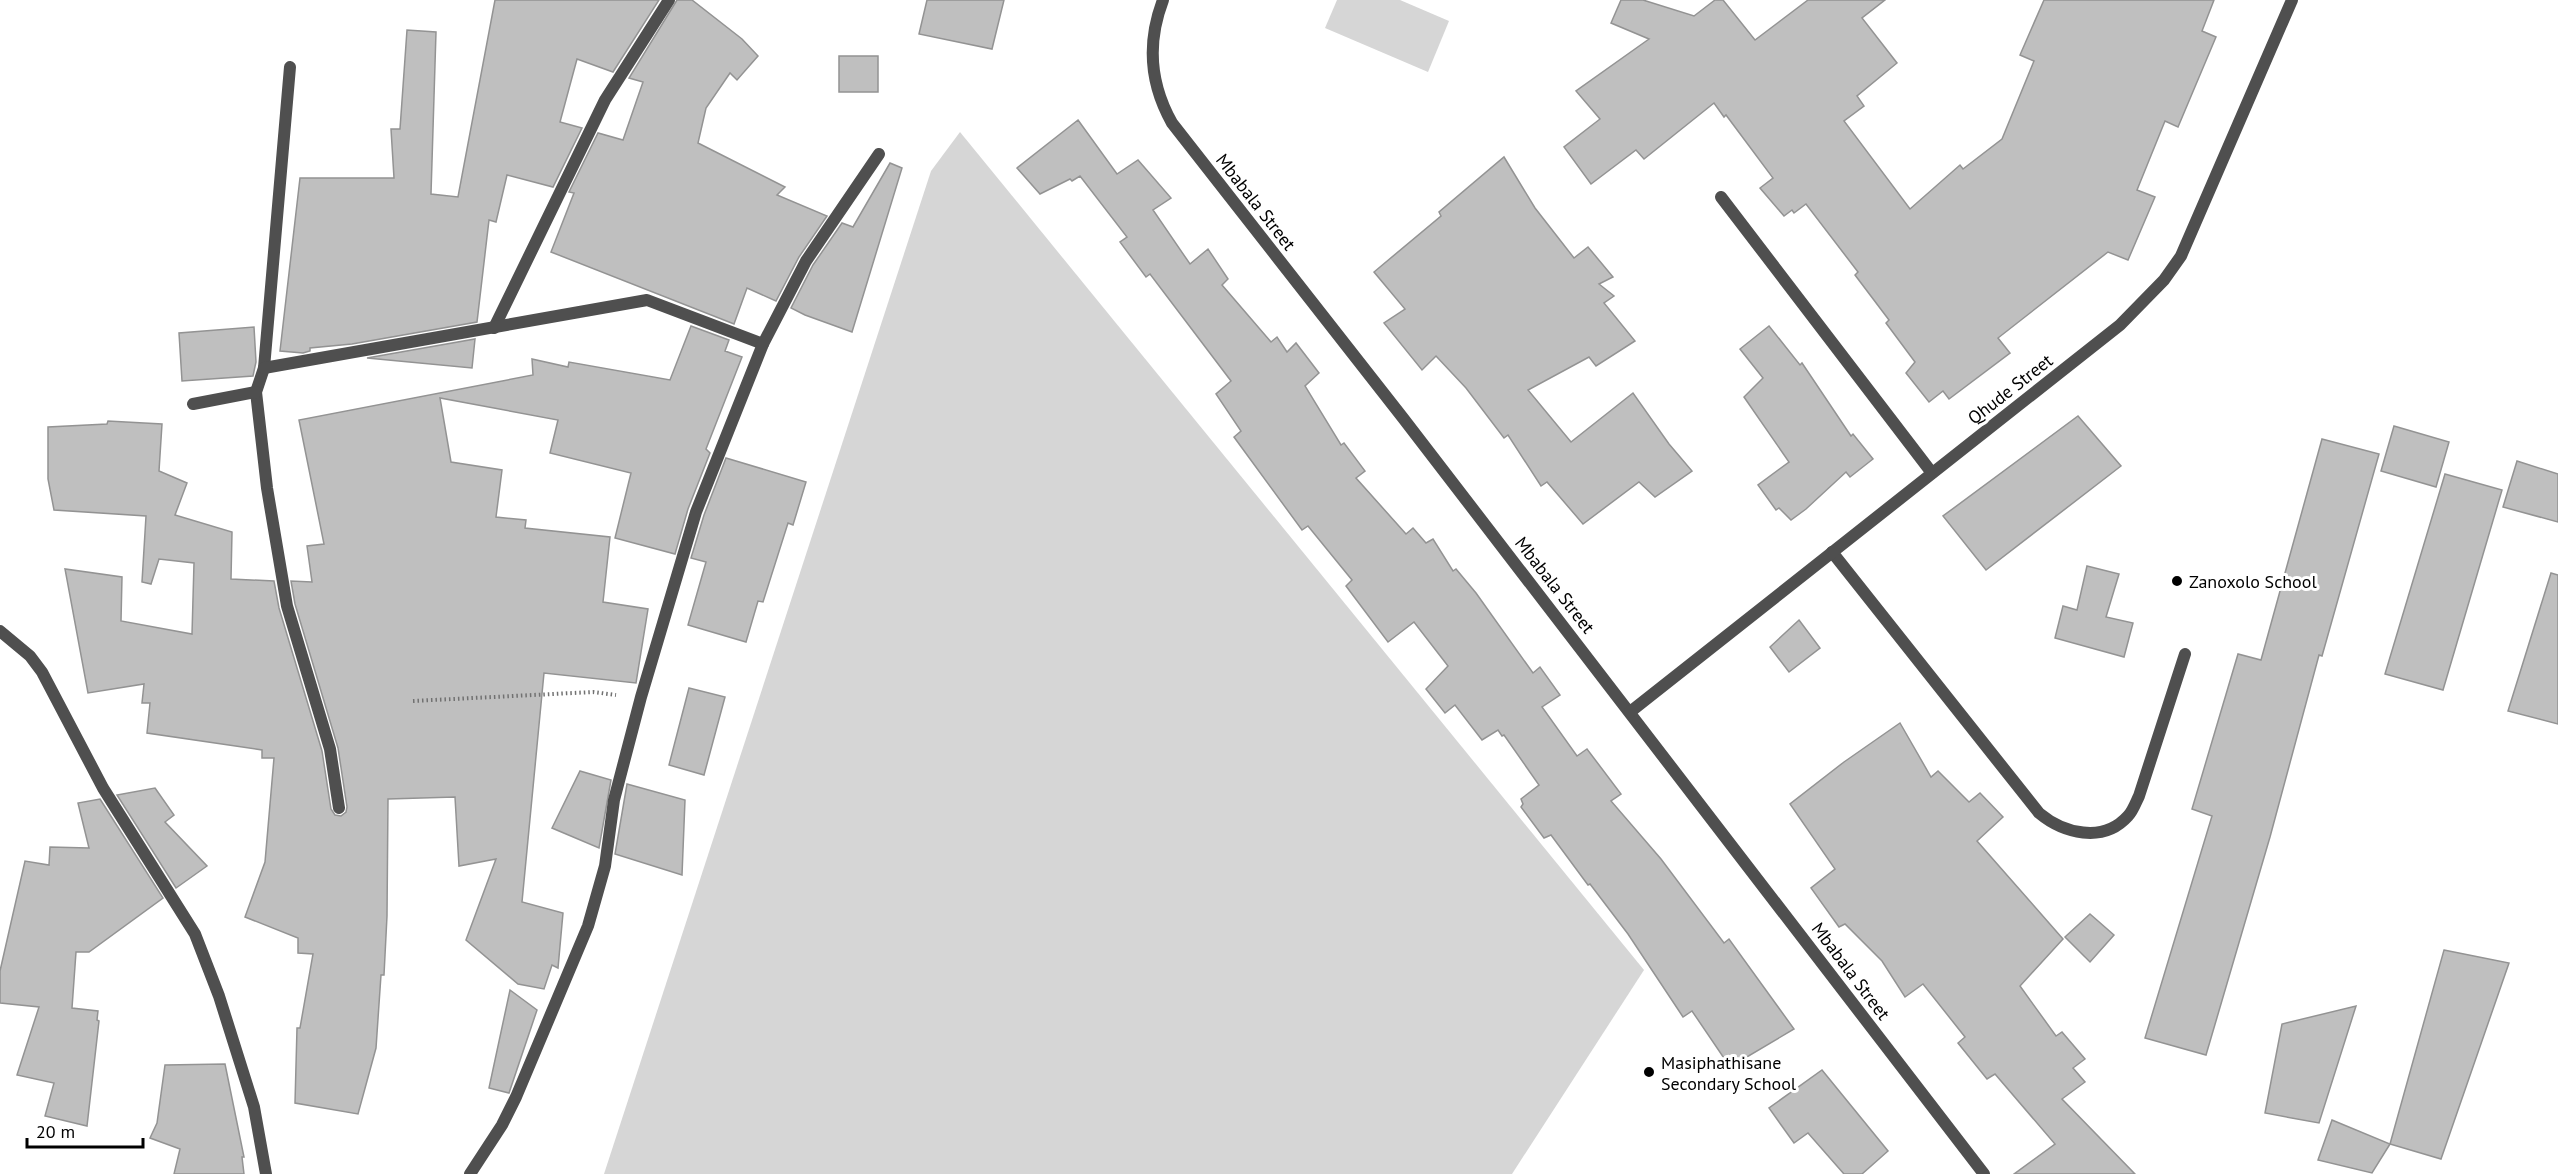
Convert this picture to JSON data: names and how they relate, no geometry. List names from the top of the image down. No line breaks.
{"streets":{"street":["Mbabala Street","Qhude Street"]},"crossings":[["Mbabala Street","Qhude Street"]],"places":["Zanoxolo School","Masiphathisane Secondary School"],"scale_bar":"20 m"}
